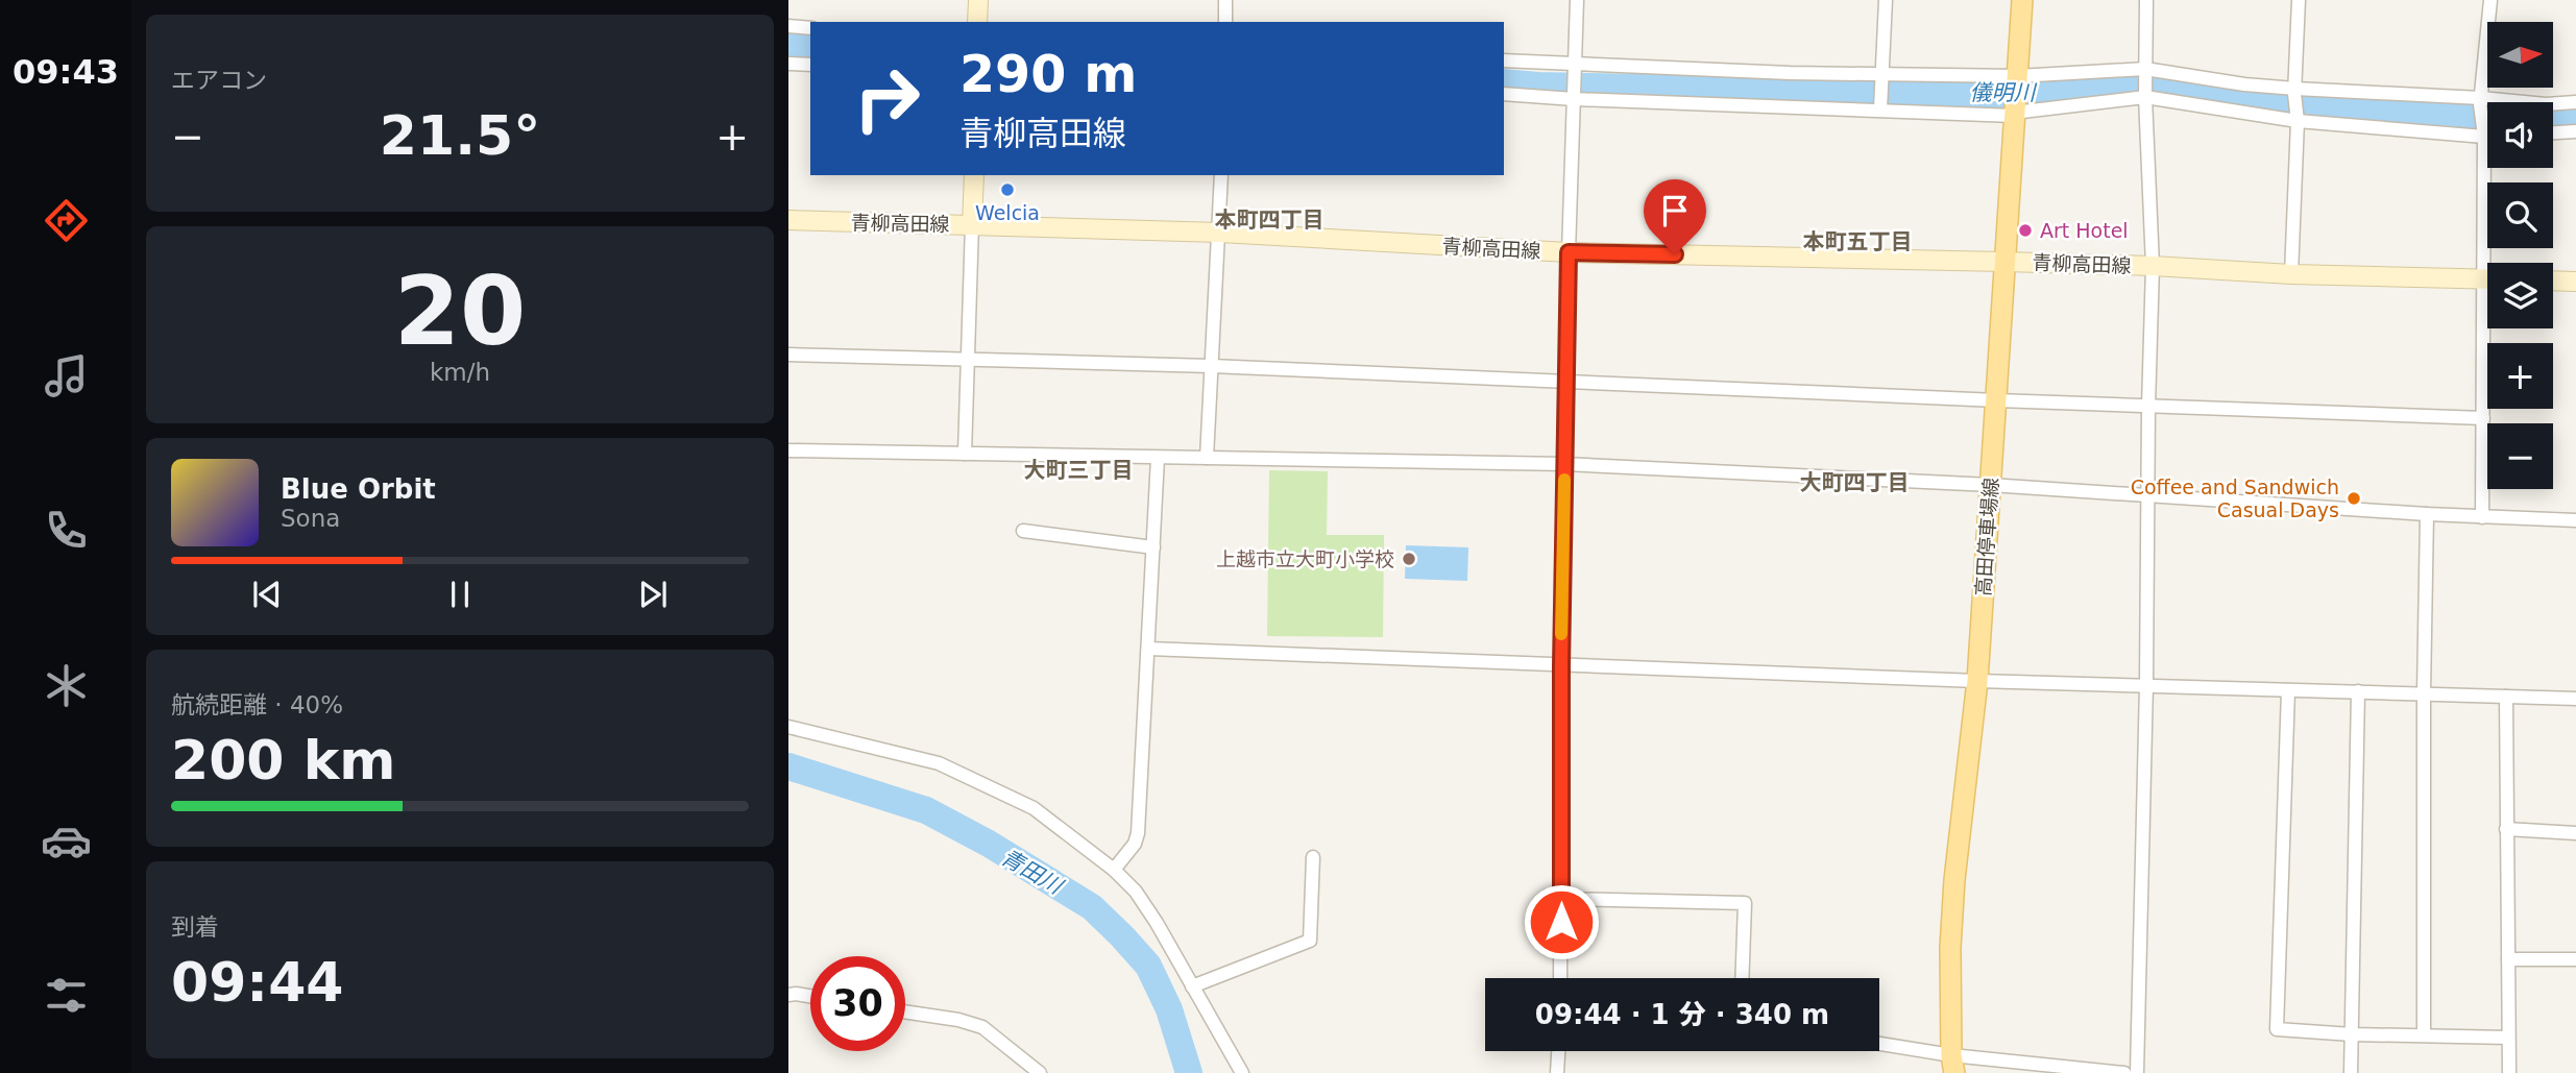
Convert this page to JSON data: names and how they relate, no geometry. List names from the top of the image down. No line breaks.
{"streets":{"main road":["青柳高田線","高田停車場線"]},"crossings":[["青柳高田線","高田停車場線"]],"districts":["本町四丁目","本町五丁目","大町三丁目","大町四丁目"],"water":["儀明川","青田川"],"places":["Welcia","Art Hotel","Coffee and Sandwich Casual Days","上越市立大町小学校"],"north":"right","page":{"tabs":"09:43","tile":["エアコン",["20","km/h"],["航続距離 · 40%","200 km"],["到着","09:44"]],"map_buttons":["+","−"],"turn":["290 m","青柳高田線"],"heat":["−","21.5°","+"],"song":["Blue Orbit","Sona"],"limit":"30","trip":"09:44 · 1 分 · 340 m"}}
